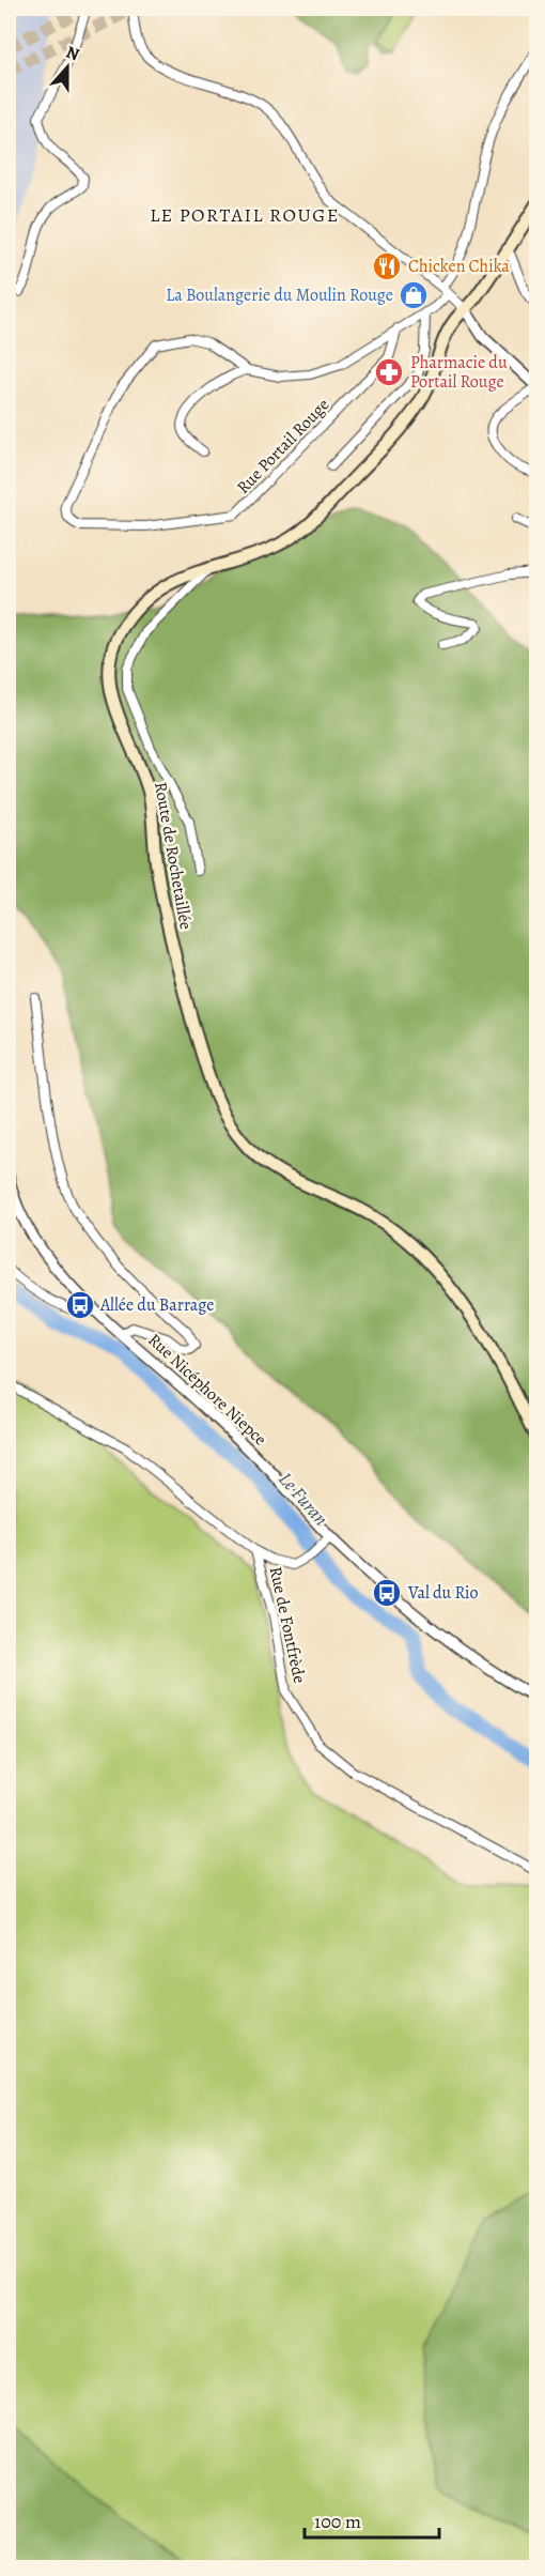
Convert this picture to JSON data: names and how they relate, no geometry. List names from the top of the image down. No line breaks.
{"streets":{"main road":["Route de Rochetaillée"],"street":["Rue Portail Rouge","Rue Nicéphore Niepce","Rue de Fontfrède"]},"districts":["LE PORTAIL ROUGE"],"water":["Le Furan"],"places":{"restaurant":["Chicken Chika"],"shop":["La Boulangerie du Moulin Rouge"],"pharmacy":["Pharmacie du Portail Rouge"],"bus stop":["Allée du Barrage","Val du Rio"]},"scale_bar":"100 m","north":"top"}
